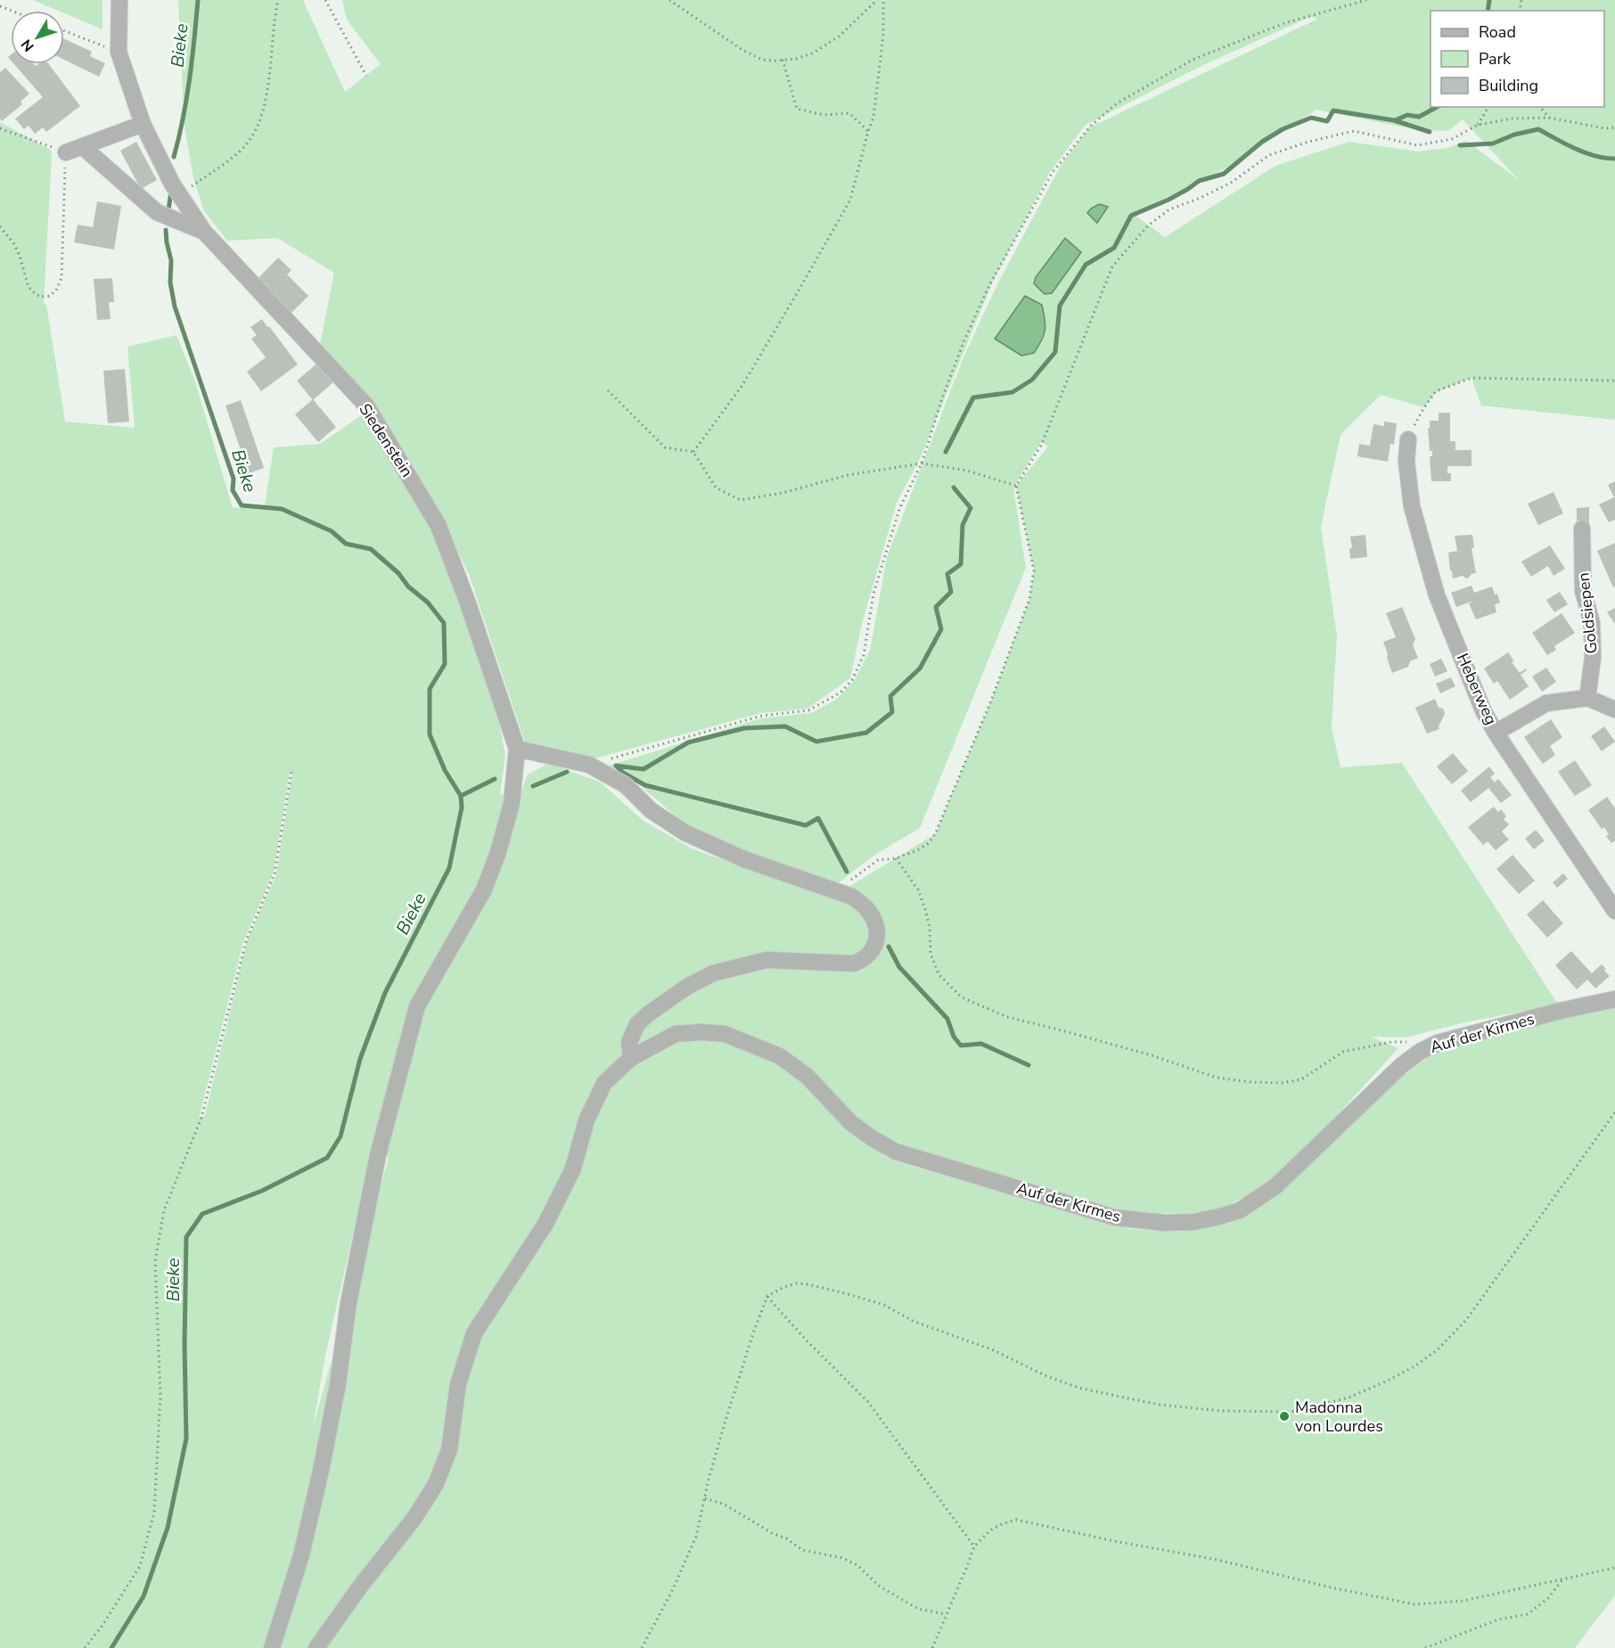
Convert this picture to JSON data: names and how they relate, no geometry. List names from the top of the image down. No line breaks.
{"streets":{"street":["Siedenstein","Goldsiepen","Heberweg","Auf der Kirmes"]},"water":["Bieke"],"places":["Madonna von Lourdes"],"legend":["Road","Park","Building"],"north":"bottom left"}
